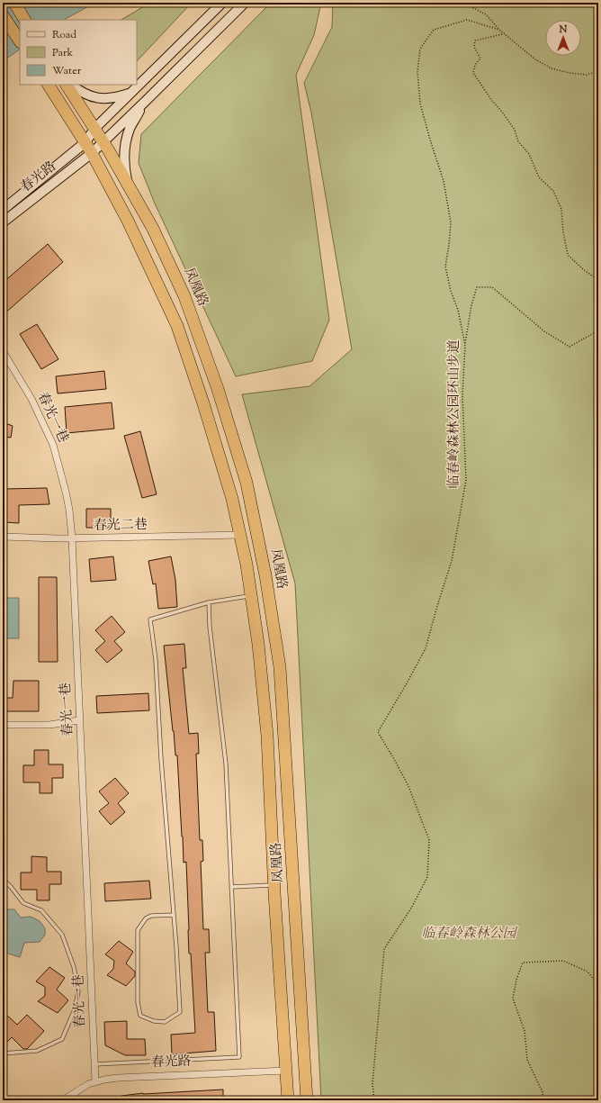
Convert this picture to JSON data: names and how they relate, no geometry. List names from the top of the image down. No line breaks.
{"streets":{"highway":["凤凰路"],"main road":["春光路"],"street":["春光一巷","春光二巷"],"path":["临春岭森林公园环山步道"]},"crossings":[["春光路","凤凰路"],["春光路","春光一巷"],["凤凰路","春光二巷"],["春光一巷","春光二巷"]],"parks":["临春岭森林公园"],"legend":["Road","Park","Water"],"north":"top"}
